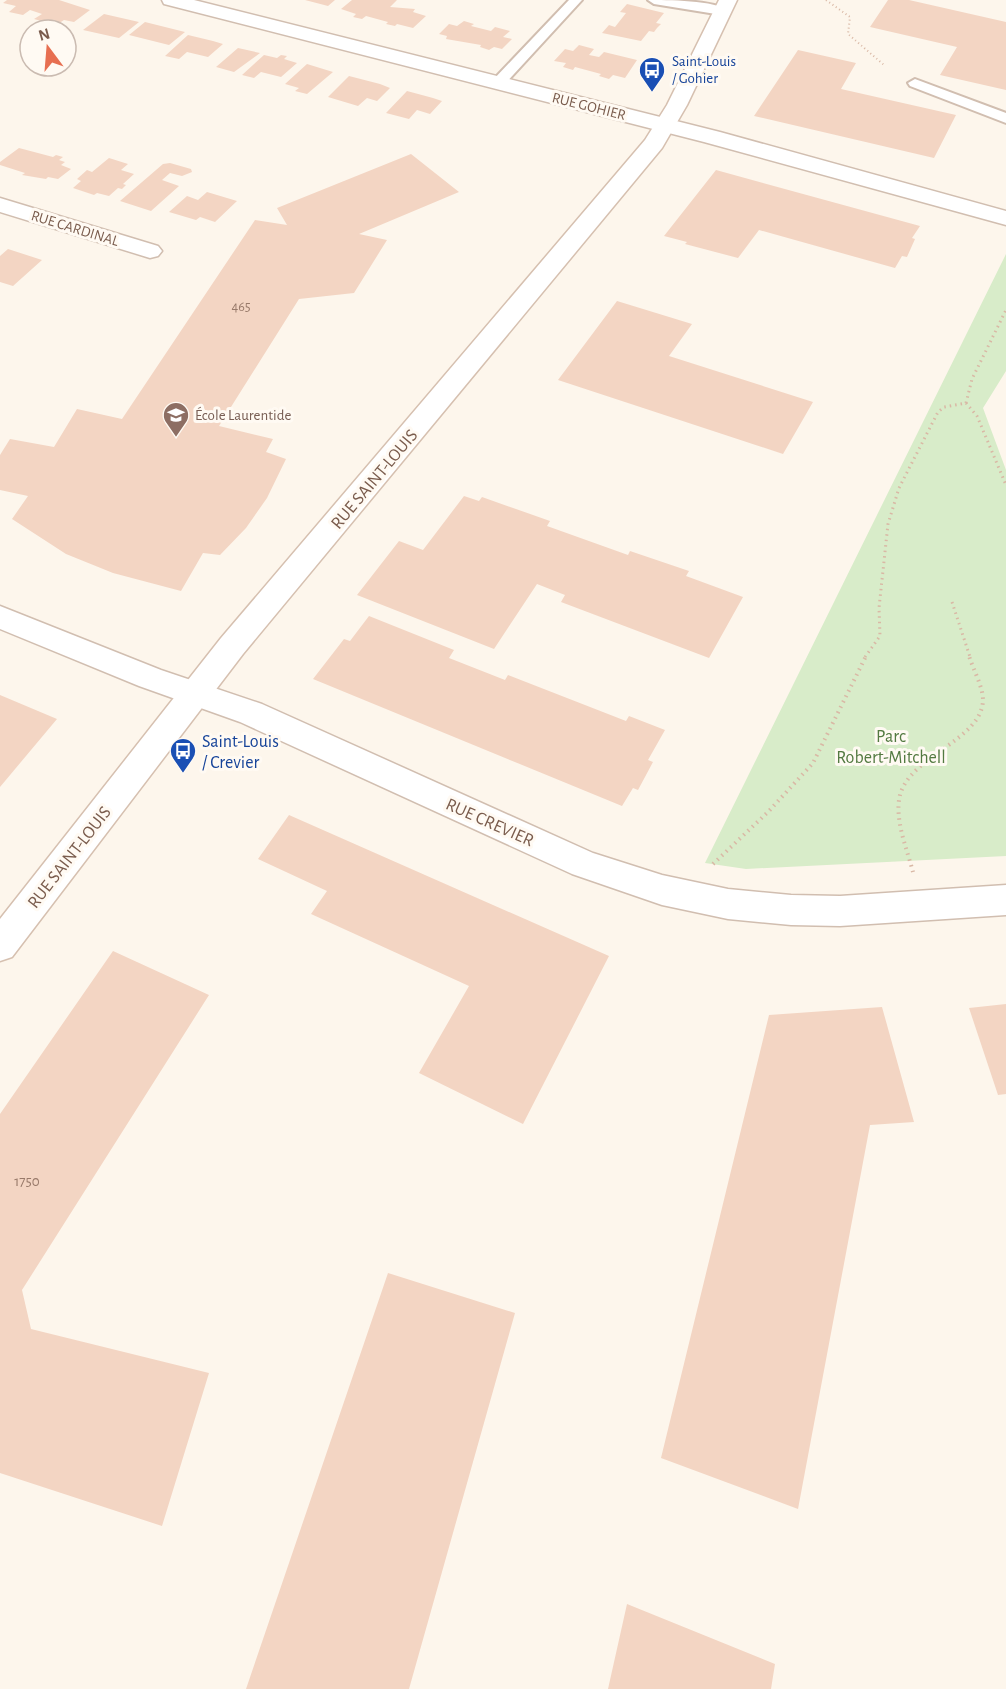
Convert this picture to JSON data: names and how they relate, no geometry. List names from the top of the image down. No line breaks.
{"streets":{"street":["RUE GOHIER","RUE CARDINAL","RUE SAINT-LOUIS","RUE CREVIER"]},"crossings":[["RUE GOHIER","RUE SAINT-LOUIS"],["RUE SAINT-LOUIS","RUE CREVIER"]],"parks":["Parc Robert-Mitchell"],"places":{"bus stop":["Saint-Louis / Gohier","Saint-Louis / Crevier"],"school or university":["École Laurentide"]},"house_numbers":["465","1750"],"north":"top"}
